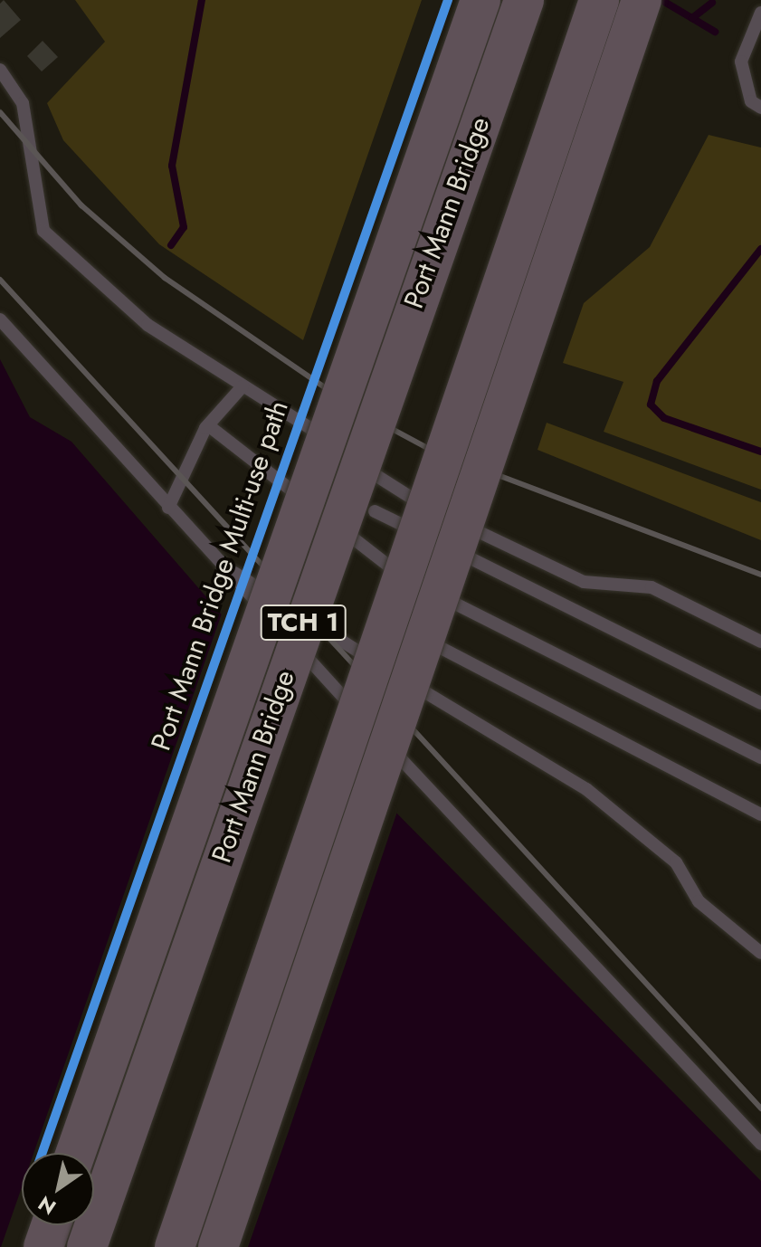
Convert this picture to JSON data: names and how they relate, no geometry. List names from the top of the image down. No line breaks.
{"streets":{"highway":["Port Mann Bridge","TCH 1"],"cycle path":["Port Mann Bridge Multi-use path"]},"north":"bottom left"}
